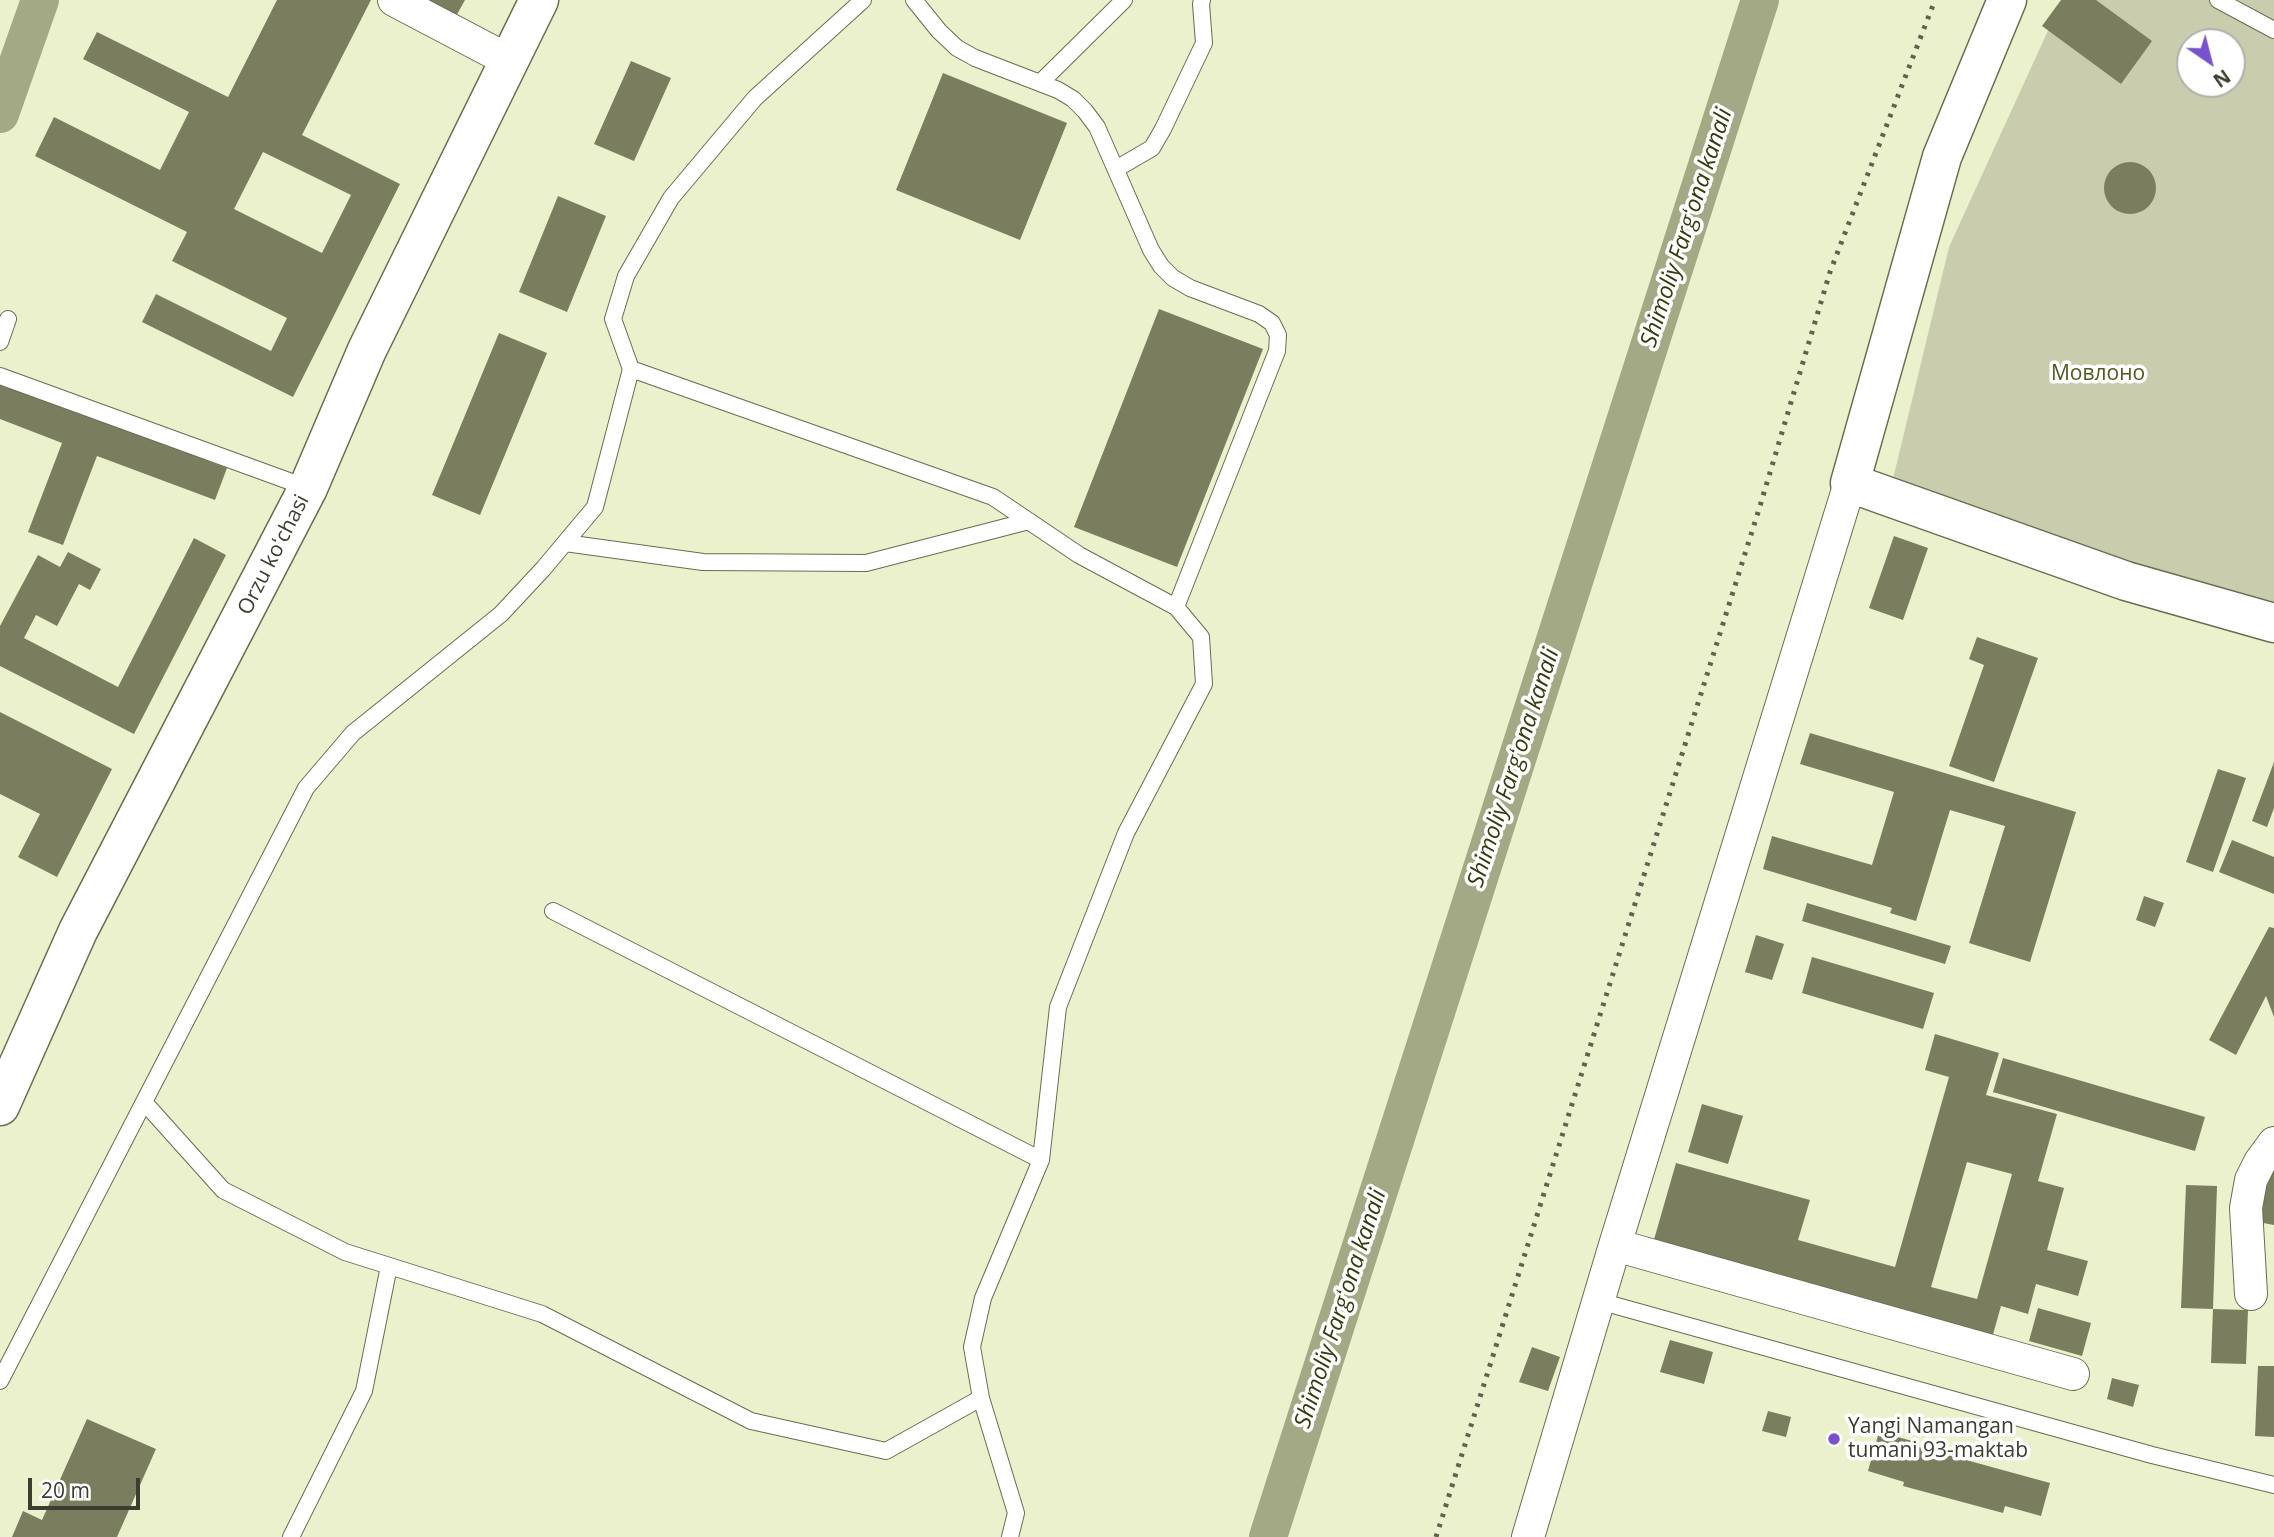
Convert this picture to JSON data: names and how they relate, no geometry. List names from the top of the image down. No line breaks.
{"streets":{"street":["Orzu koʻchasi"]},"water":["Shimoliy Fargʻona kanali"],"parks":["Мовлоно"],"places":["Yangi Namangan tumani 93-maktab"],"scale_bar":"20 m","north":"bottom right"}
